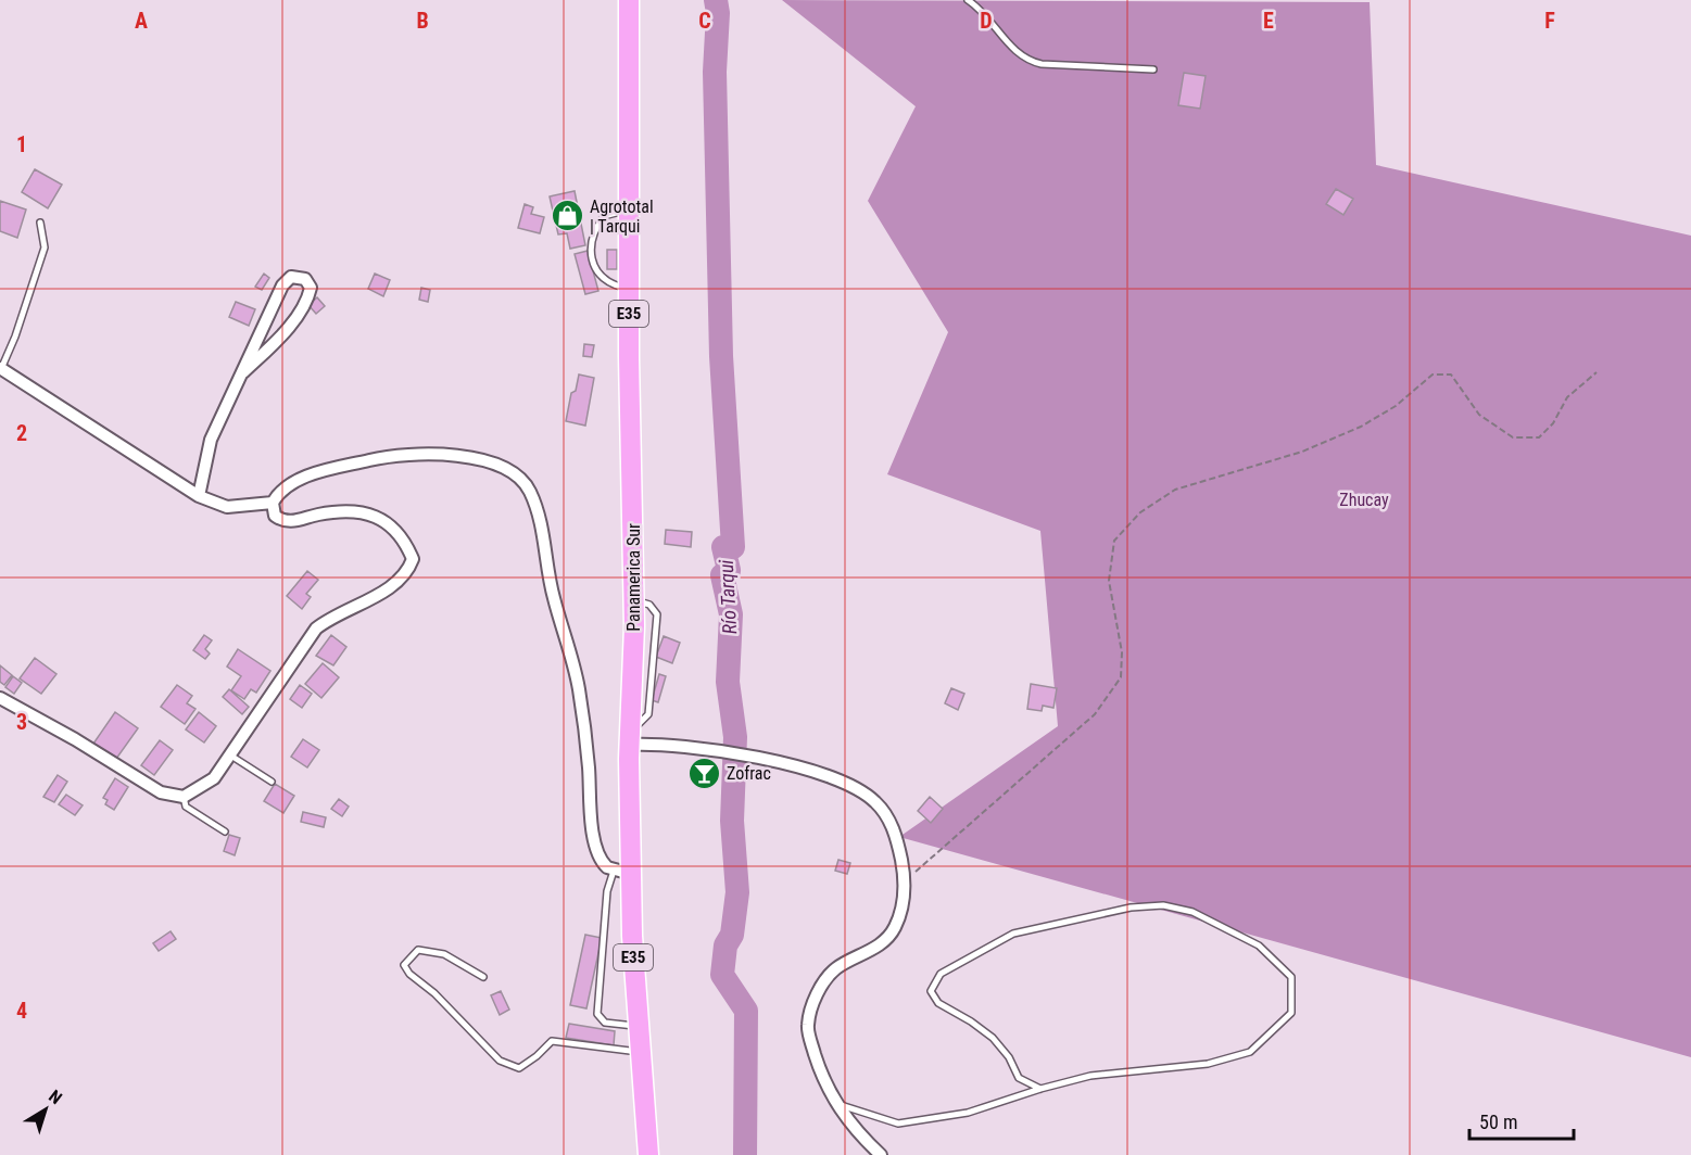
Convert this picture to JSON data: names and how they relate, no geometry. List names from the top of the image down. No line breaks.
{"streets":{"highway":["E35","Panamerica Sur"]},"water":["Río Tarqui"],"parks":["Zhucay"],"places":{"shop":["Agrototal | Tarqui"],"bar":["Zofrac"]},"scale_bar":"50 m","north":"top right","grid":{"columns":["A","B","C","D","E","F"],"rows":["1","2","3","4"]}}
